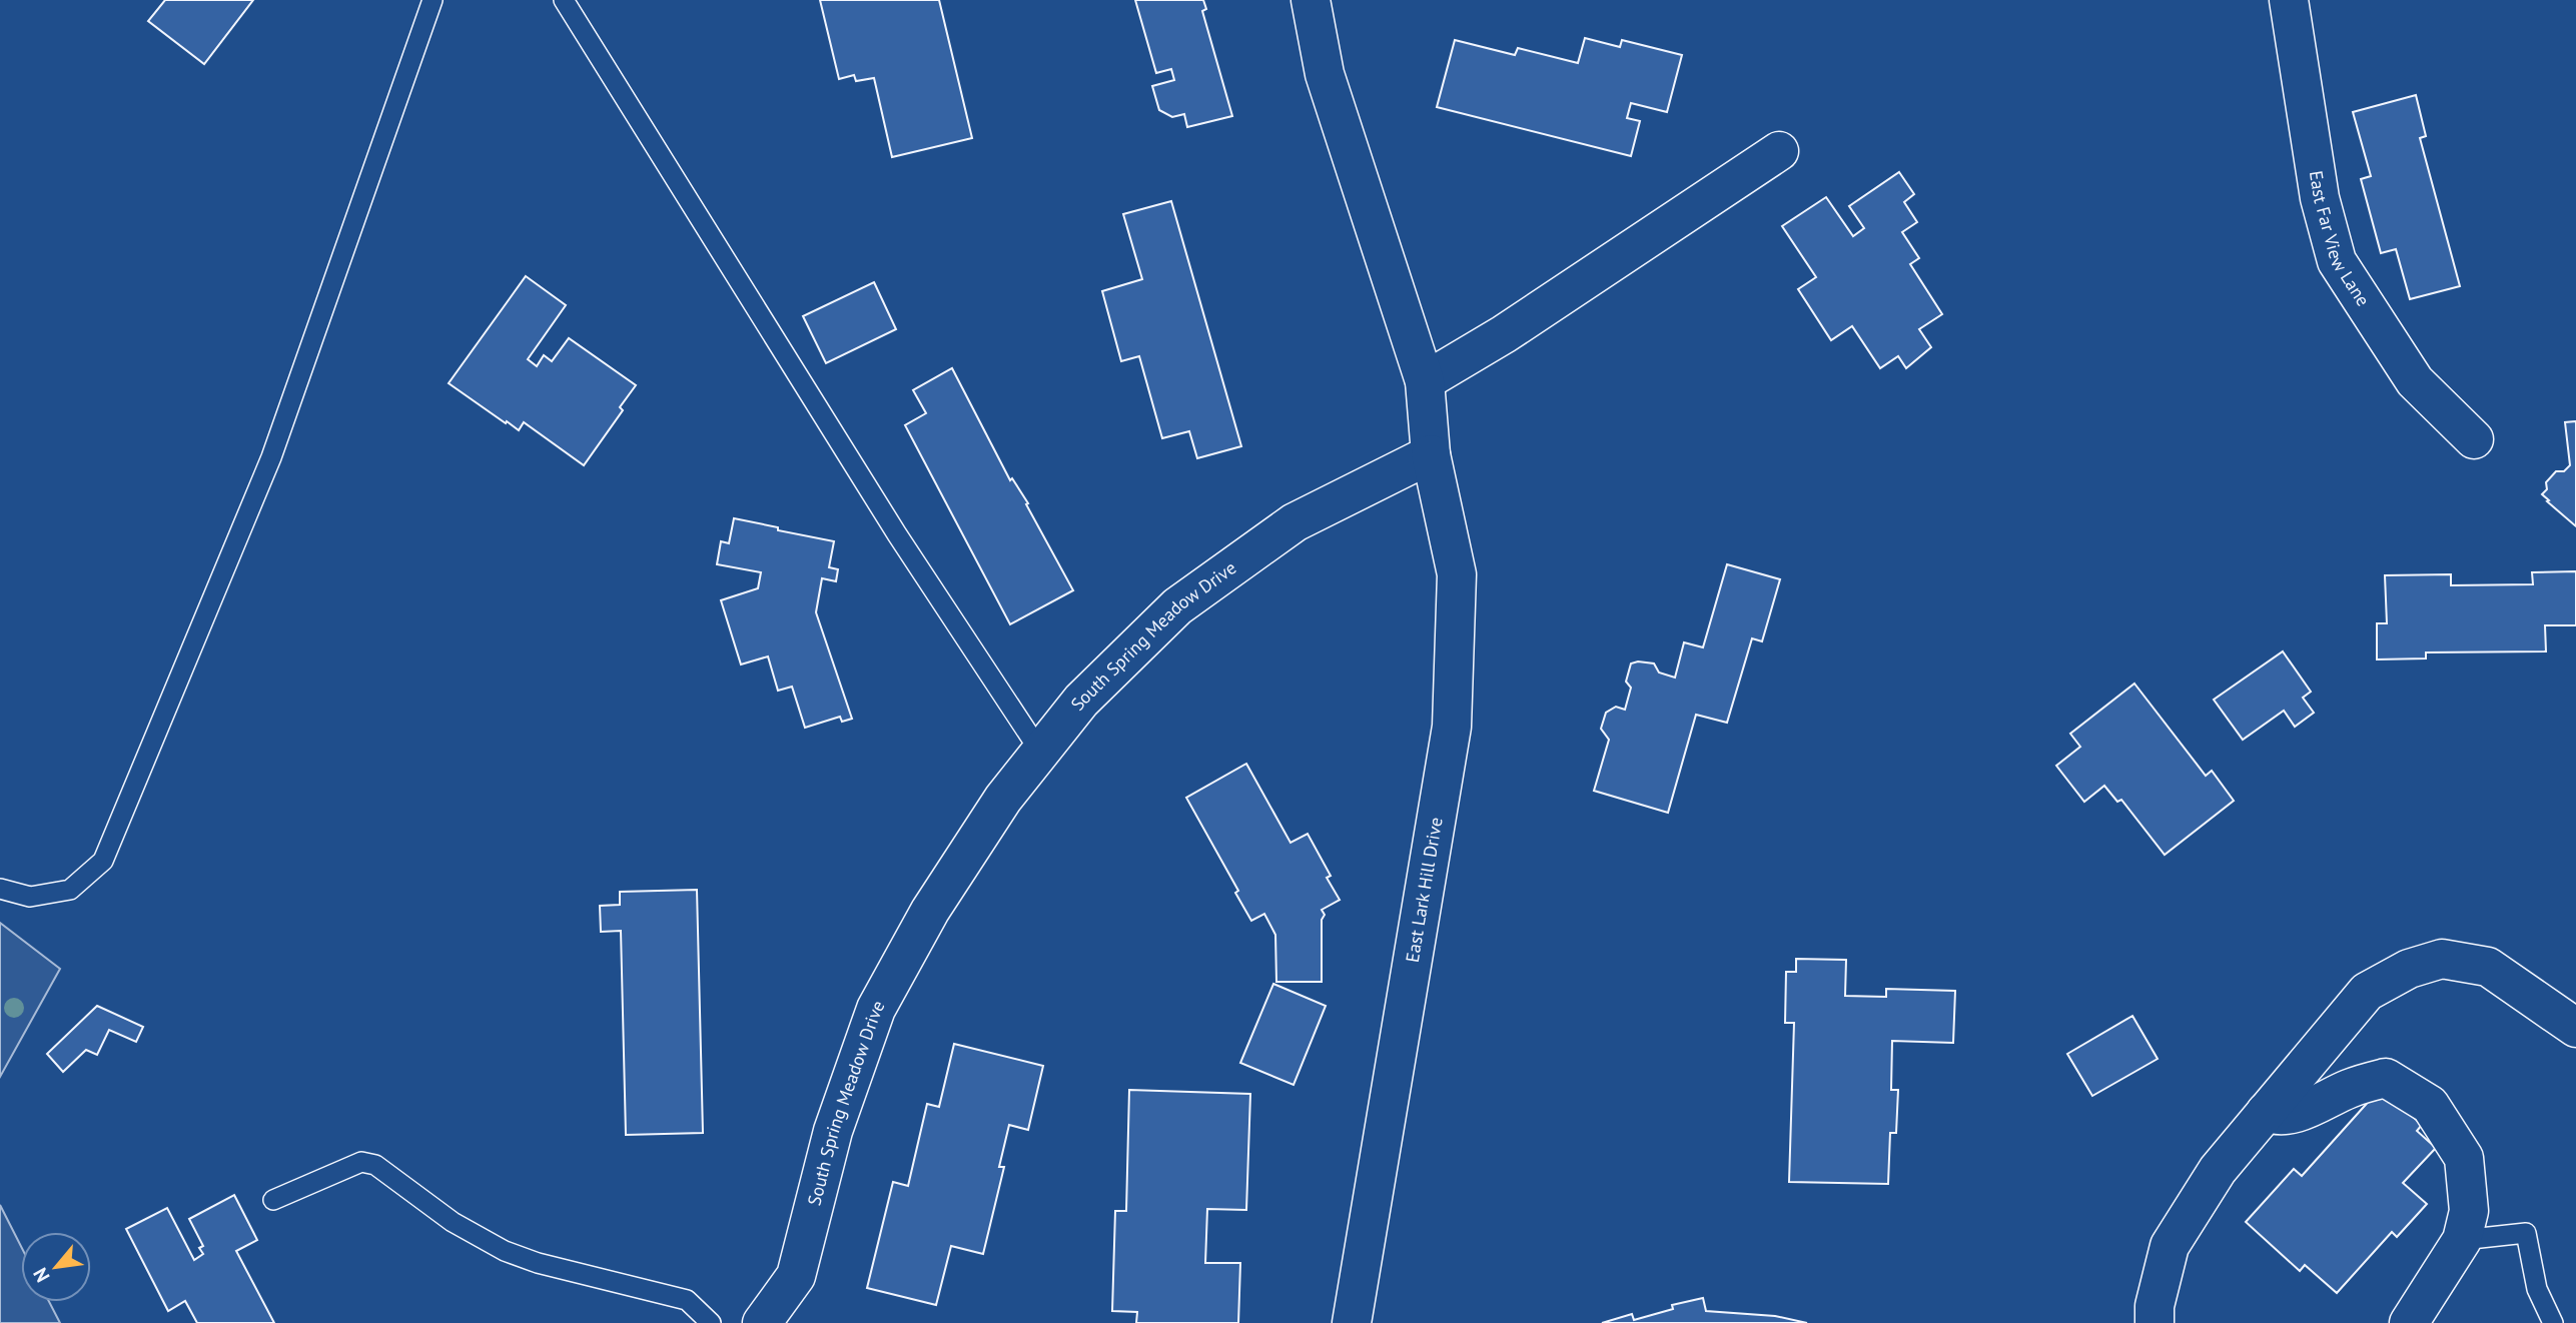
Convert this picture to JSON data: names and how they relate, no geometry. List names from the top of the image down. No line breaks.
{"streets":{"street":["East Far View Lane","South Spring Meadow Drive","East Lark Hill Drive"]},"crossings":[["South Spring Meadow Drive","East Lark Hill Drive"]],"north":"bottom left"}
